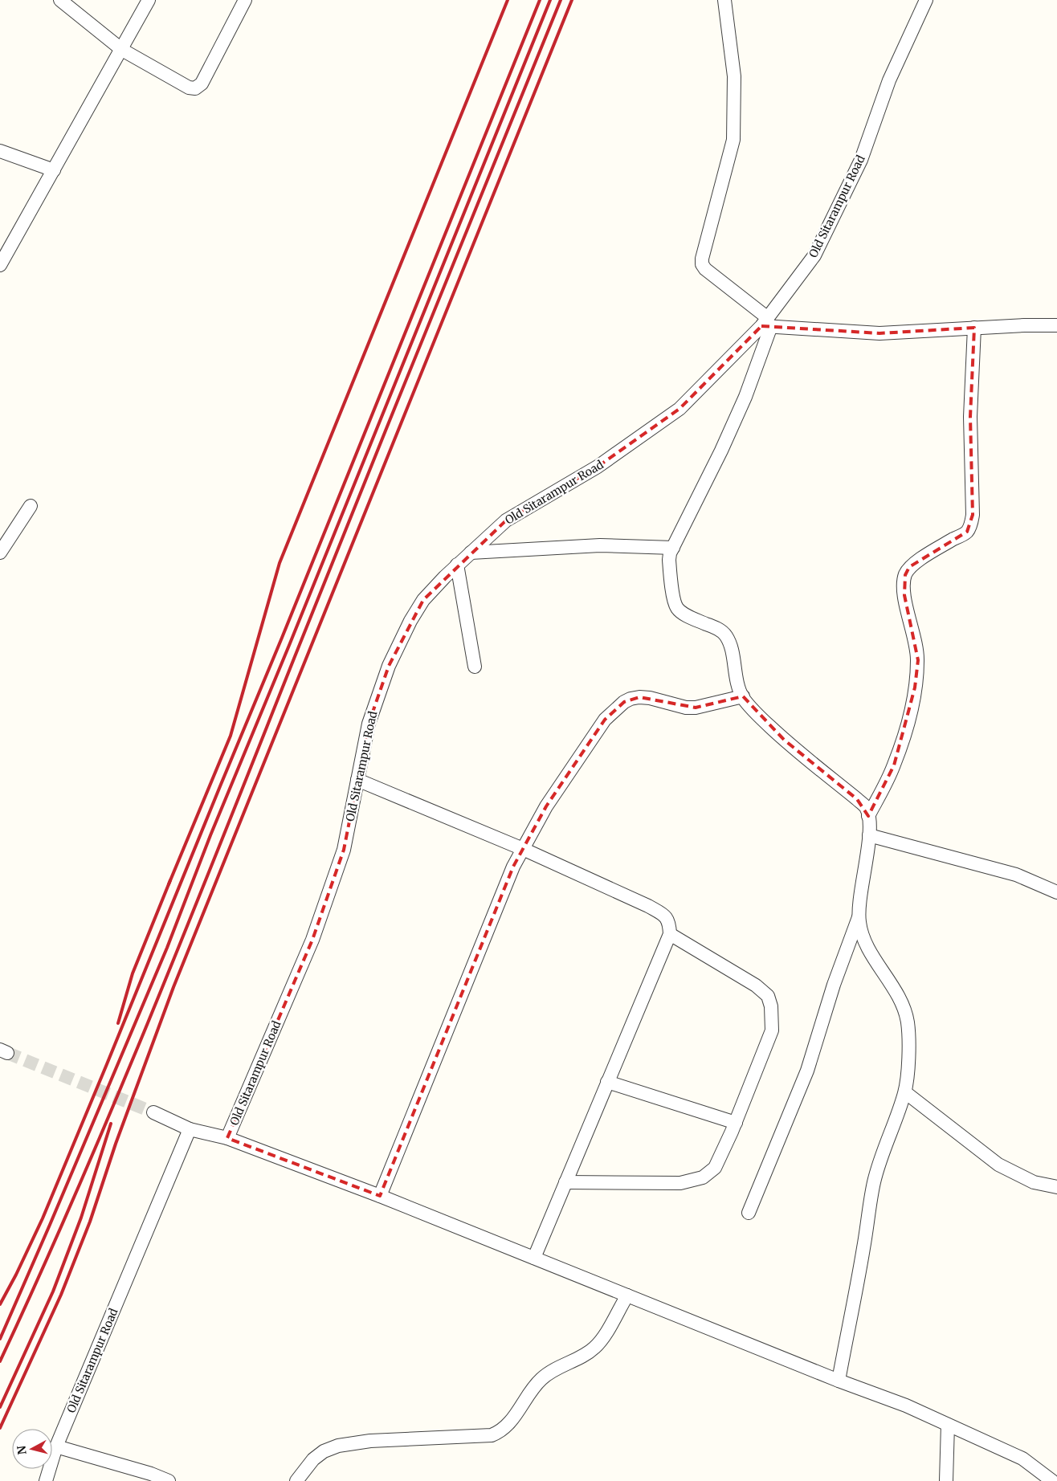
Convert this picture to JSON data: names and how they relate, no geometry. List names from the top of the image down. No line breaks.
{"streets":{"street":["Old Sitarampur Road"]},"north":"left"}
